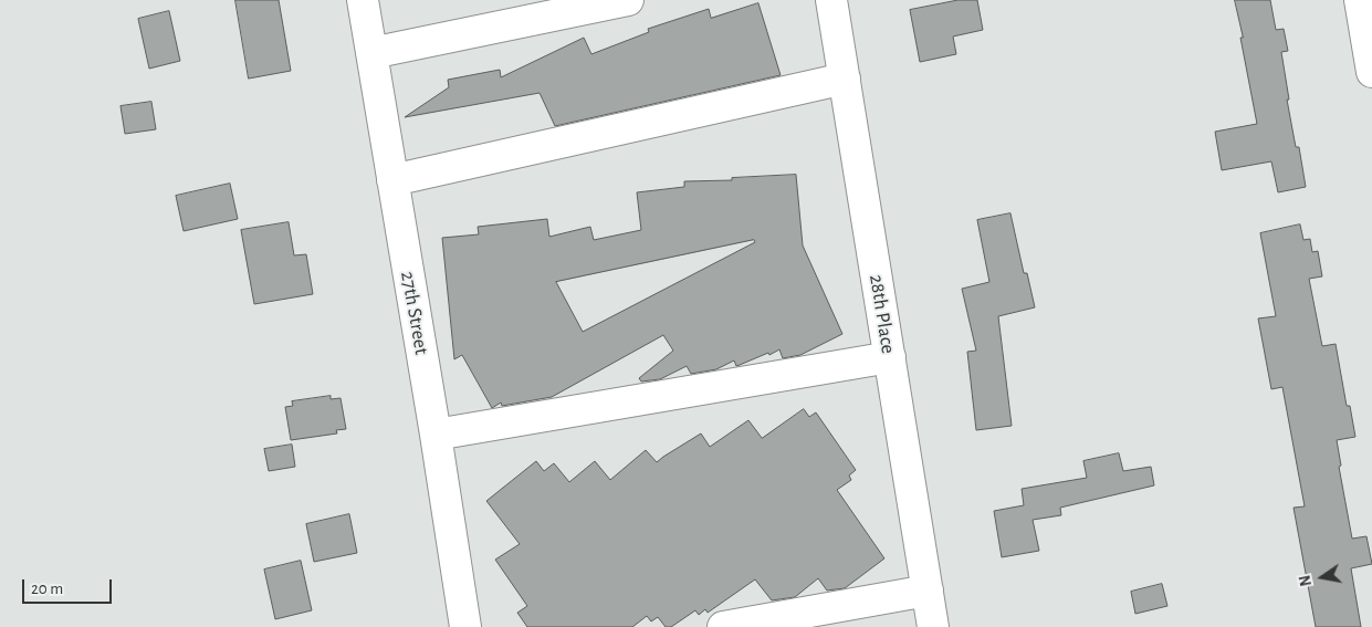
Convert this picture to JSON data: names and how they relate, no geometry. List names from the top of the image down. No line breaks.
{"streets":{"street":["27th Street","28th Place"]},"scale_bar":"20 m","north":"left"}
